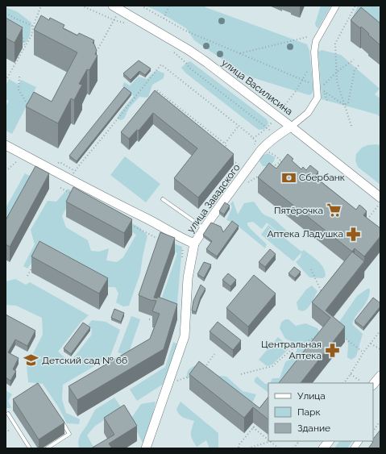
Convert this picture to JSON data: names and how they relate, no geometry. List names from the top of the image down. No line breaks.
{"streets":{"street":["улица Василисина","улица Завадского"]},"crossings":[["улица Василисина","улица Завадского"]],"places":{"bank":["Сбербанк"],"supermarket":["Пятёрочка"],"pharmacy":["Аптека Ладушка","Центральная Аптека"],"school or university":["Детский сад № 66"]},"legend":["Улица","Парк","Здание"]}
